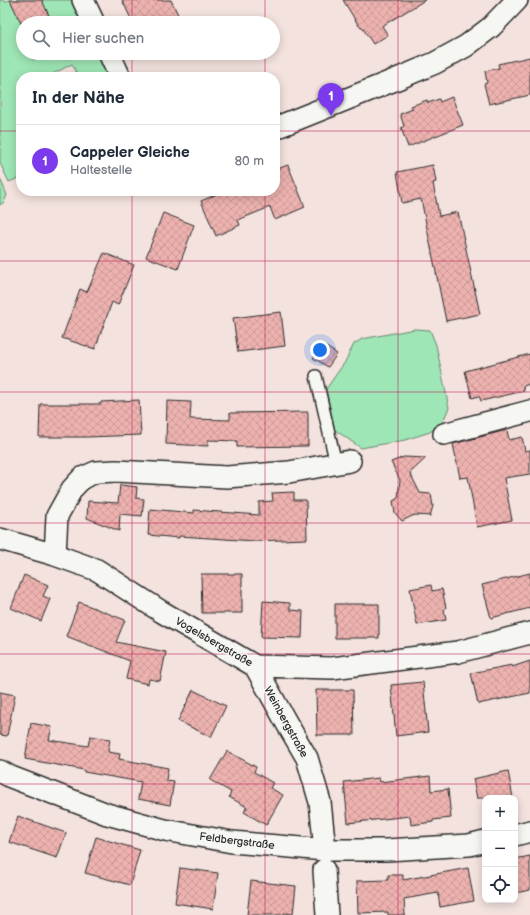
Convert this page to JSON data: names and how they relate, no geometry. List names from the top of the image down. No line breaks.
{"streets":{"street":["Vogelsbergstraße","Weinbergstraße","Feldbergstraße"]},"crossings":[["Vogelsbergstraße","Weinbergstraße"],["Weinbergstraße","Feldbergstraße"]],"page":{"search":"Hier suchen","heading":"In der Nähe","pins":"1","list":[{"mark":"1","name":"Cappeler Gleiche","note":"Haltestelle","value":"80 m"}],"map_buttons":["+","−"]}}
